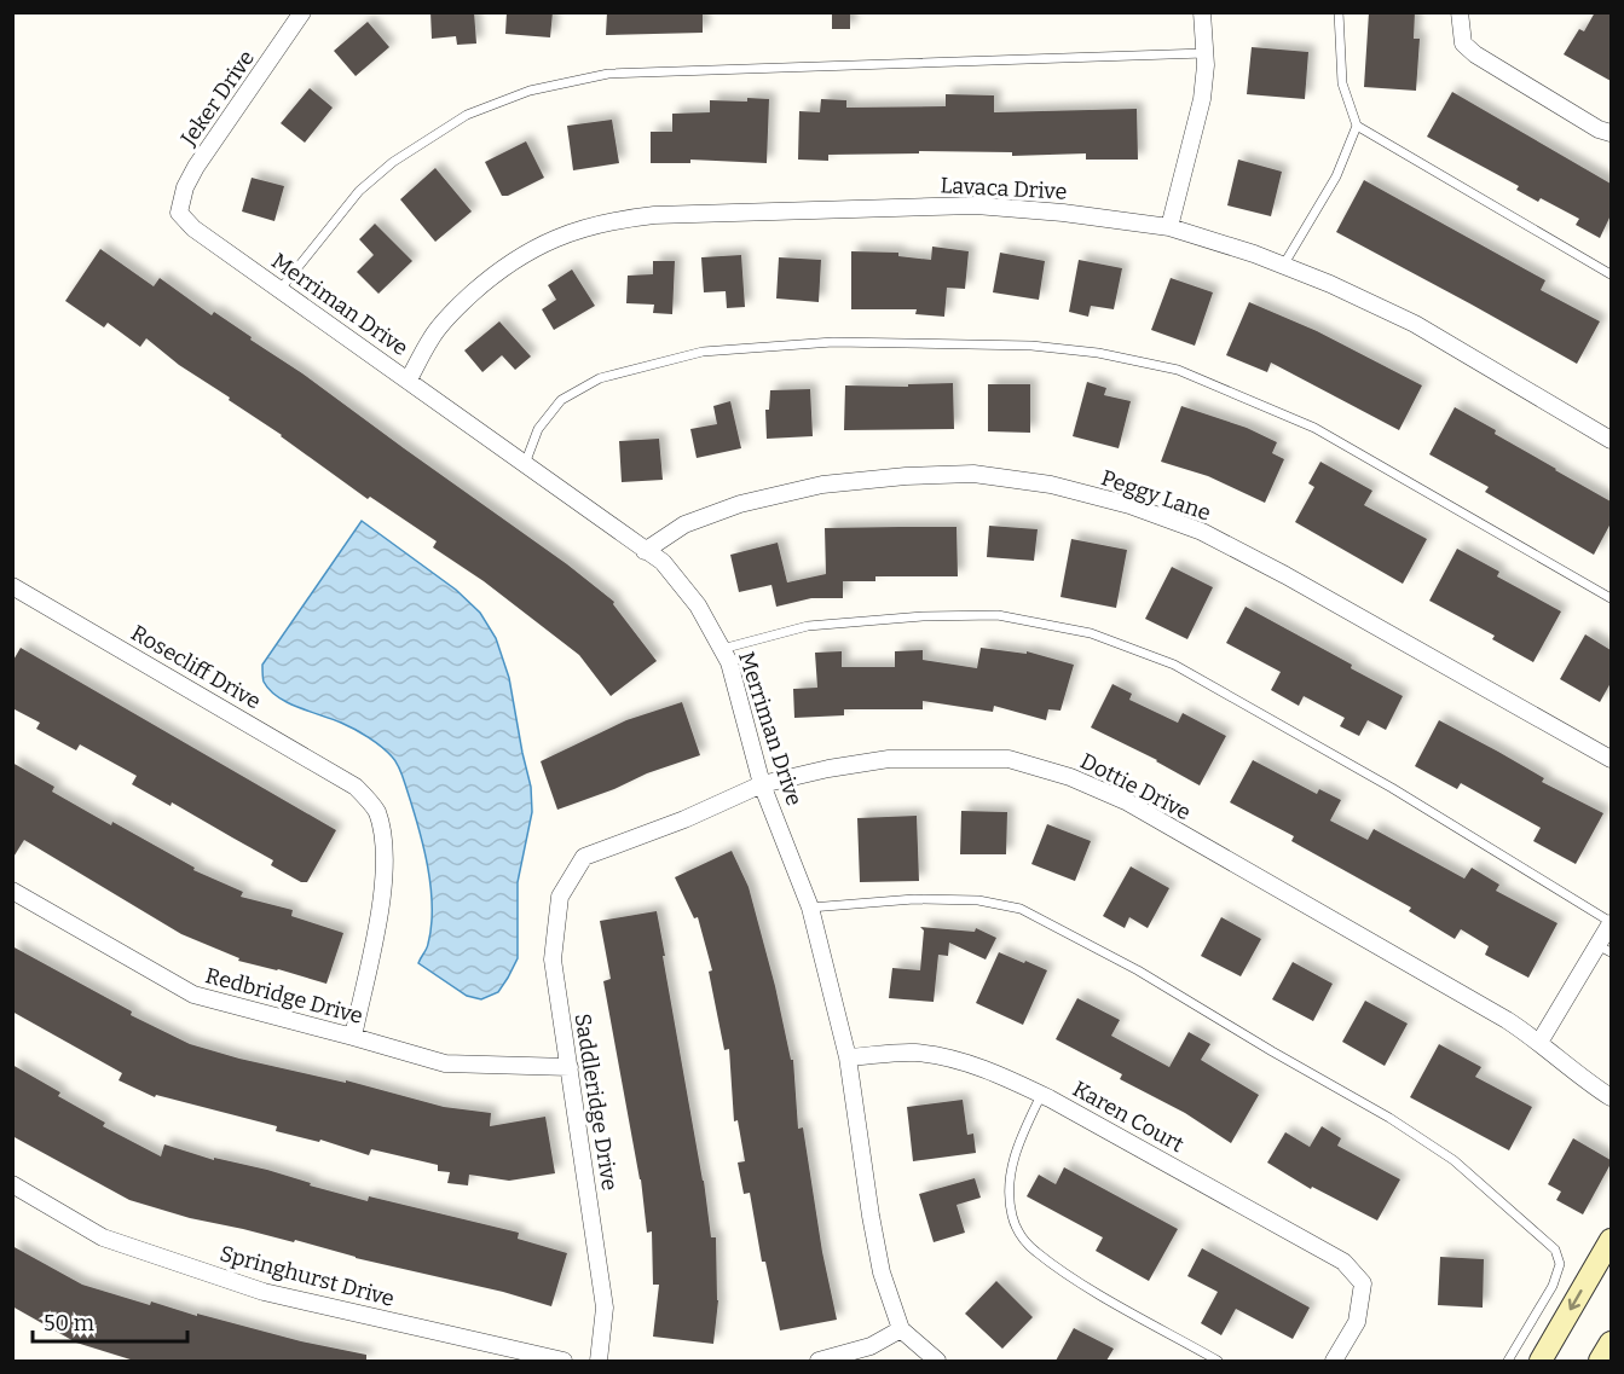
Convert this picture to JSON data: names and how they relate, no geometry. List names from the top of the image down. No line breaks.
{"streets":{"street":["Jeker Drive","Lavaca Drive","Merriman Drive","Peggy Lane","Rosecliff Drive","Dottie Drive","Redbridge Drive","Saddleridge Drive","Karen Court","Springhurst Drive"]},"crossings":[["Jeker Drive","Merriman Drive"],["Lavaca Drive","Merriman Drive"],["Merriman Drive","Peggy Lane"],["Merriman Drive","Dottie Drive"],["Merriman Drive","Karen Court"],["Rosecliff Drive","Redbridge Drive"],["Dottie Drive","Saddleridge Drive"],["Redbridge Drive","Saddleridge Drive"]],"scale_bar":"50 m"}
